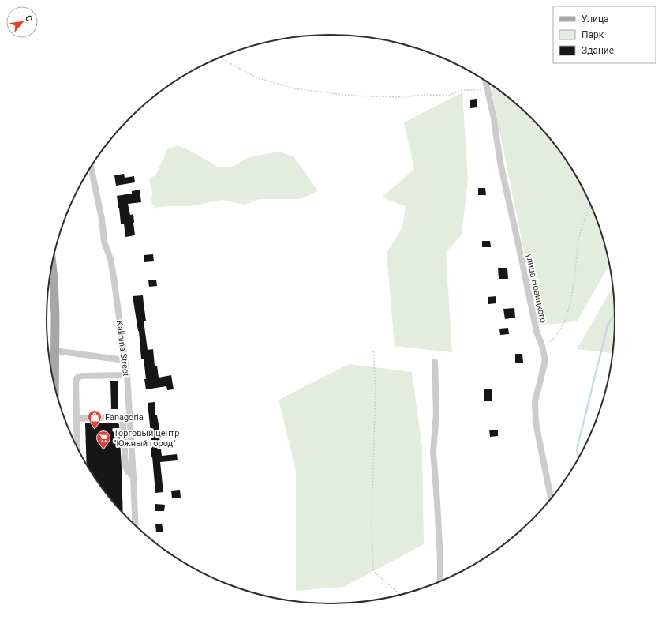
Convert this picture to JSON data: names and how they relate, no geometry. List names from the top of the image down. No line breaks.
{"streets":{"street":["улица Новицкого","Kalinina Street"]},"places":{"shop":["Fanagoria"],"supermarket":["Торговый центр \"Южный город\""]},"legend":["Улица","Парк","Здание"],"north":"top right"}
